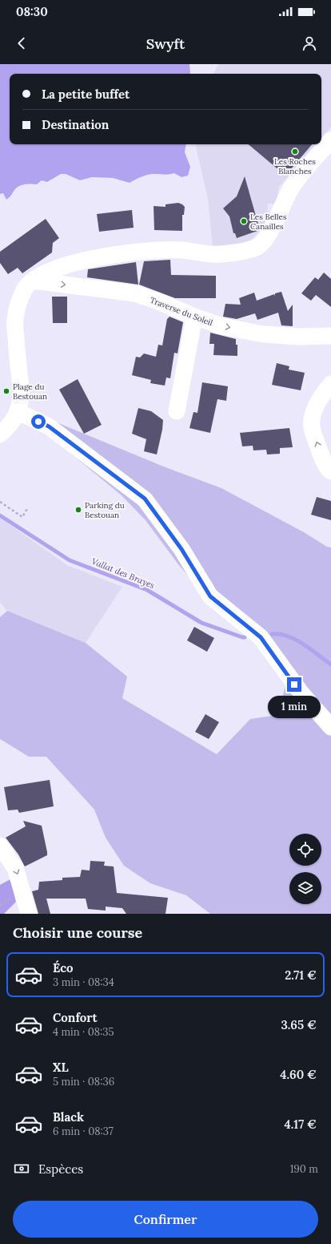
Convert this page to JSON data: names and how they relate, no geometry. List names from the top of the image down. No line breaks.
{"streets":{"street":["Traverse du Soleil"]},"one_way":["Traverse du Soleil"],"water":["Vallat des Brayes"],"places":["Les Roches Blanches","Les Belles Canailles","Plage du Bestouan","Parking du Bestouan"],"page":{"status":"08:30","header":"Swyft","banner":["La petite buffet","Destination"],"bubble":"1 min","heading":"Choisir une course","list":[{"name":"Éco","note":"3 min · 08:34","value":"2.71 €"},{"name":"Confort","note":"4 min · 08:35","value":"3.65 €"},{"name":"XL","note":"5 min · 08:36","value":"4.60 €"},{"name":"Black","note":"6 min · 08:37","value":"4.17 €"}],"pay":["Espèces","190 m"],"buttons":"Confirmer"}}
